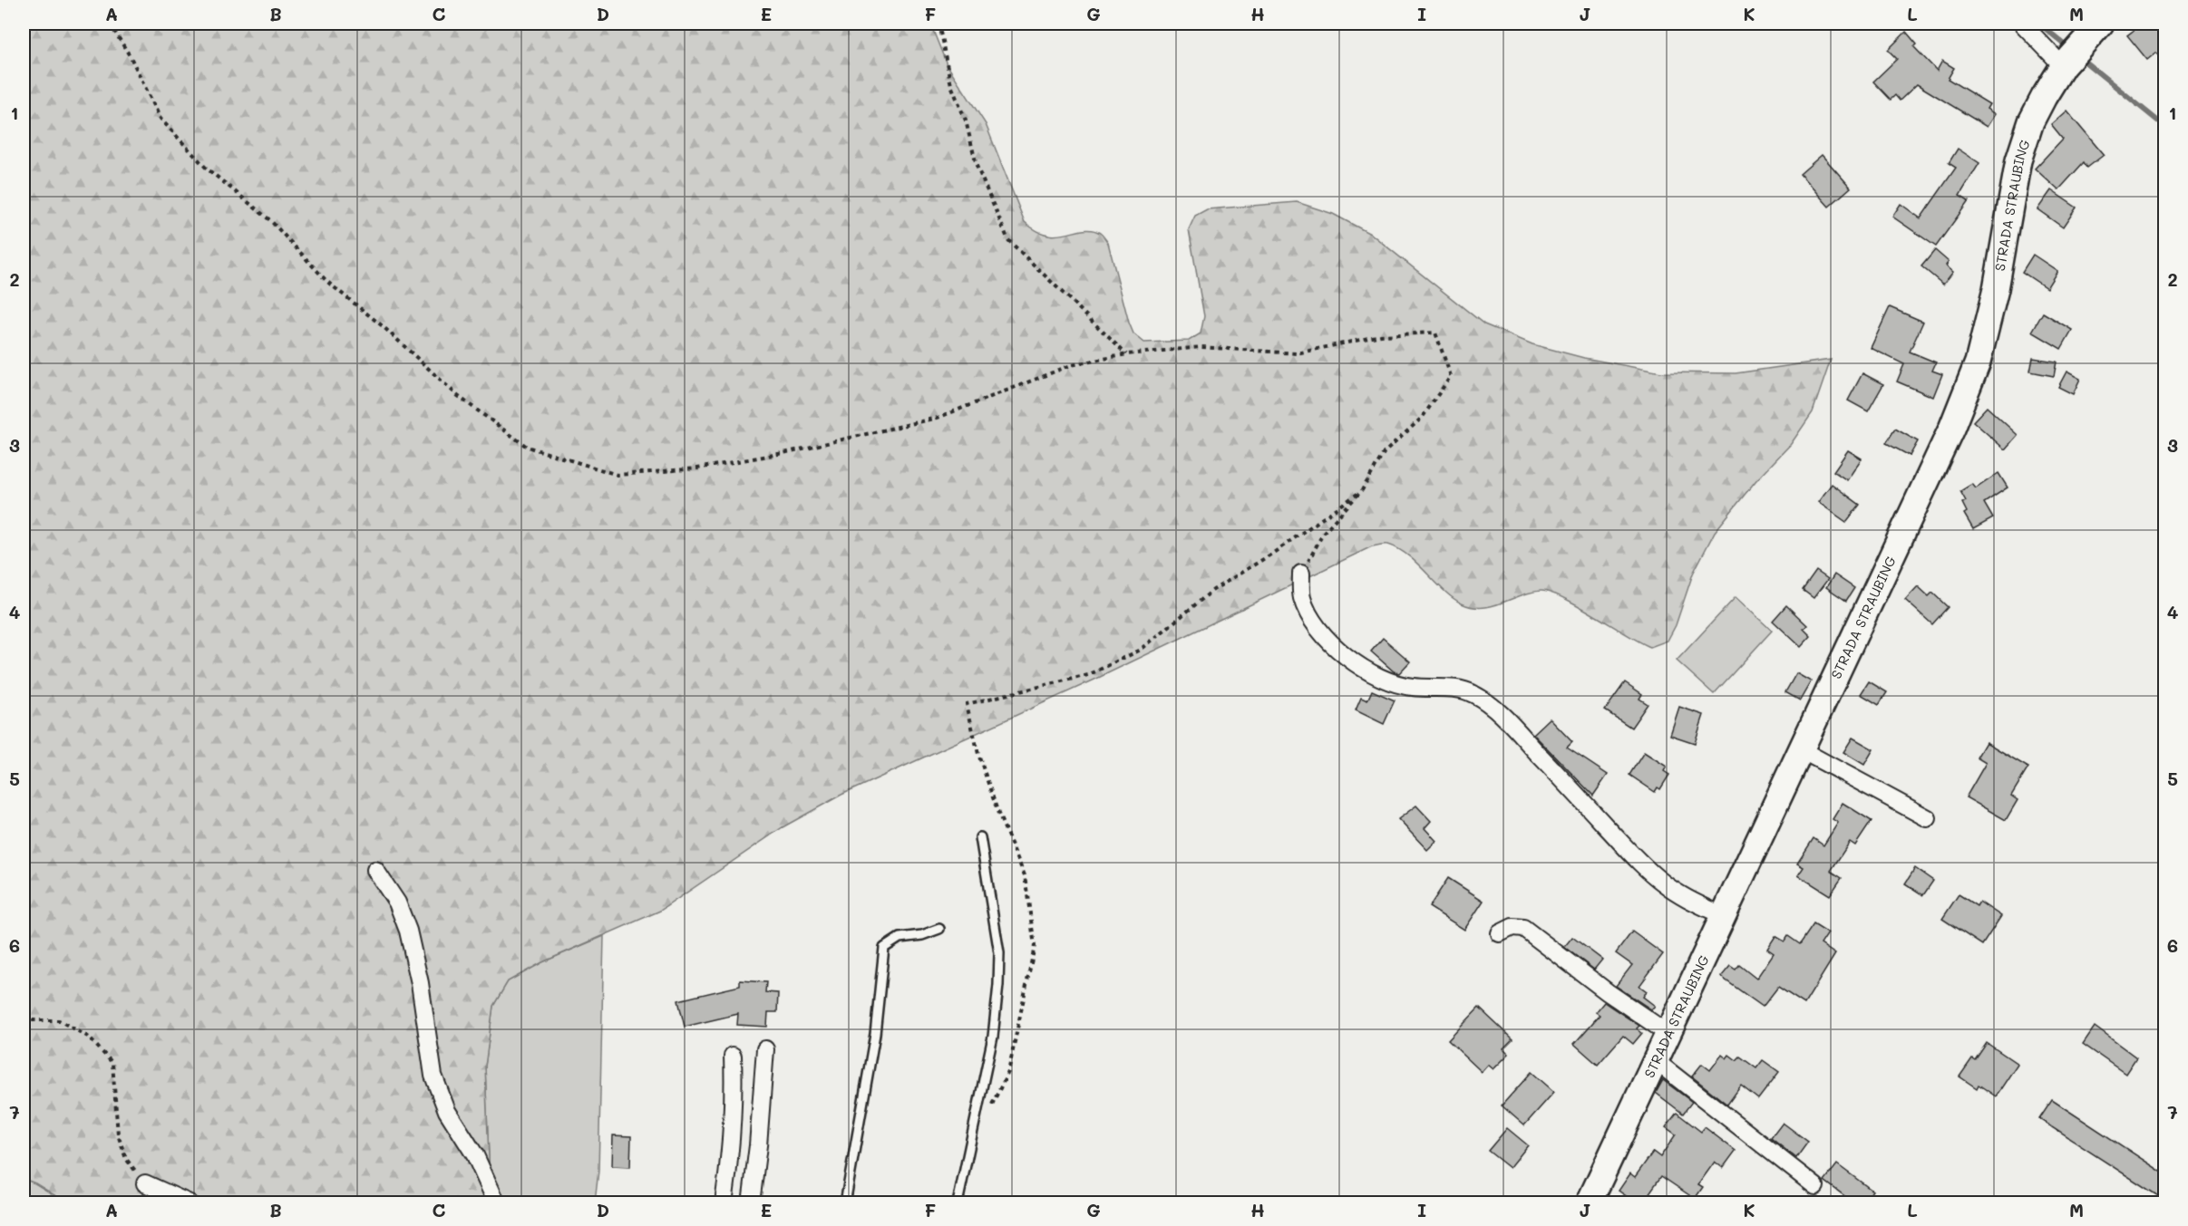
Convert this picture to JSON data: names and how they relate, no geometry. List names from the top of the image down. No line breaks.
{"streets":{"main road":["STRADA STRAUBING"]},"grid":{"columns":["A","B","C","D","E","F","G","H","I","J","K","L","M"],"rows":["1","2","3","4","5","6","7"]}}
